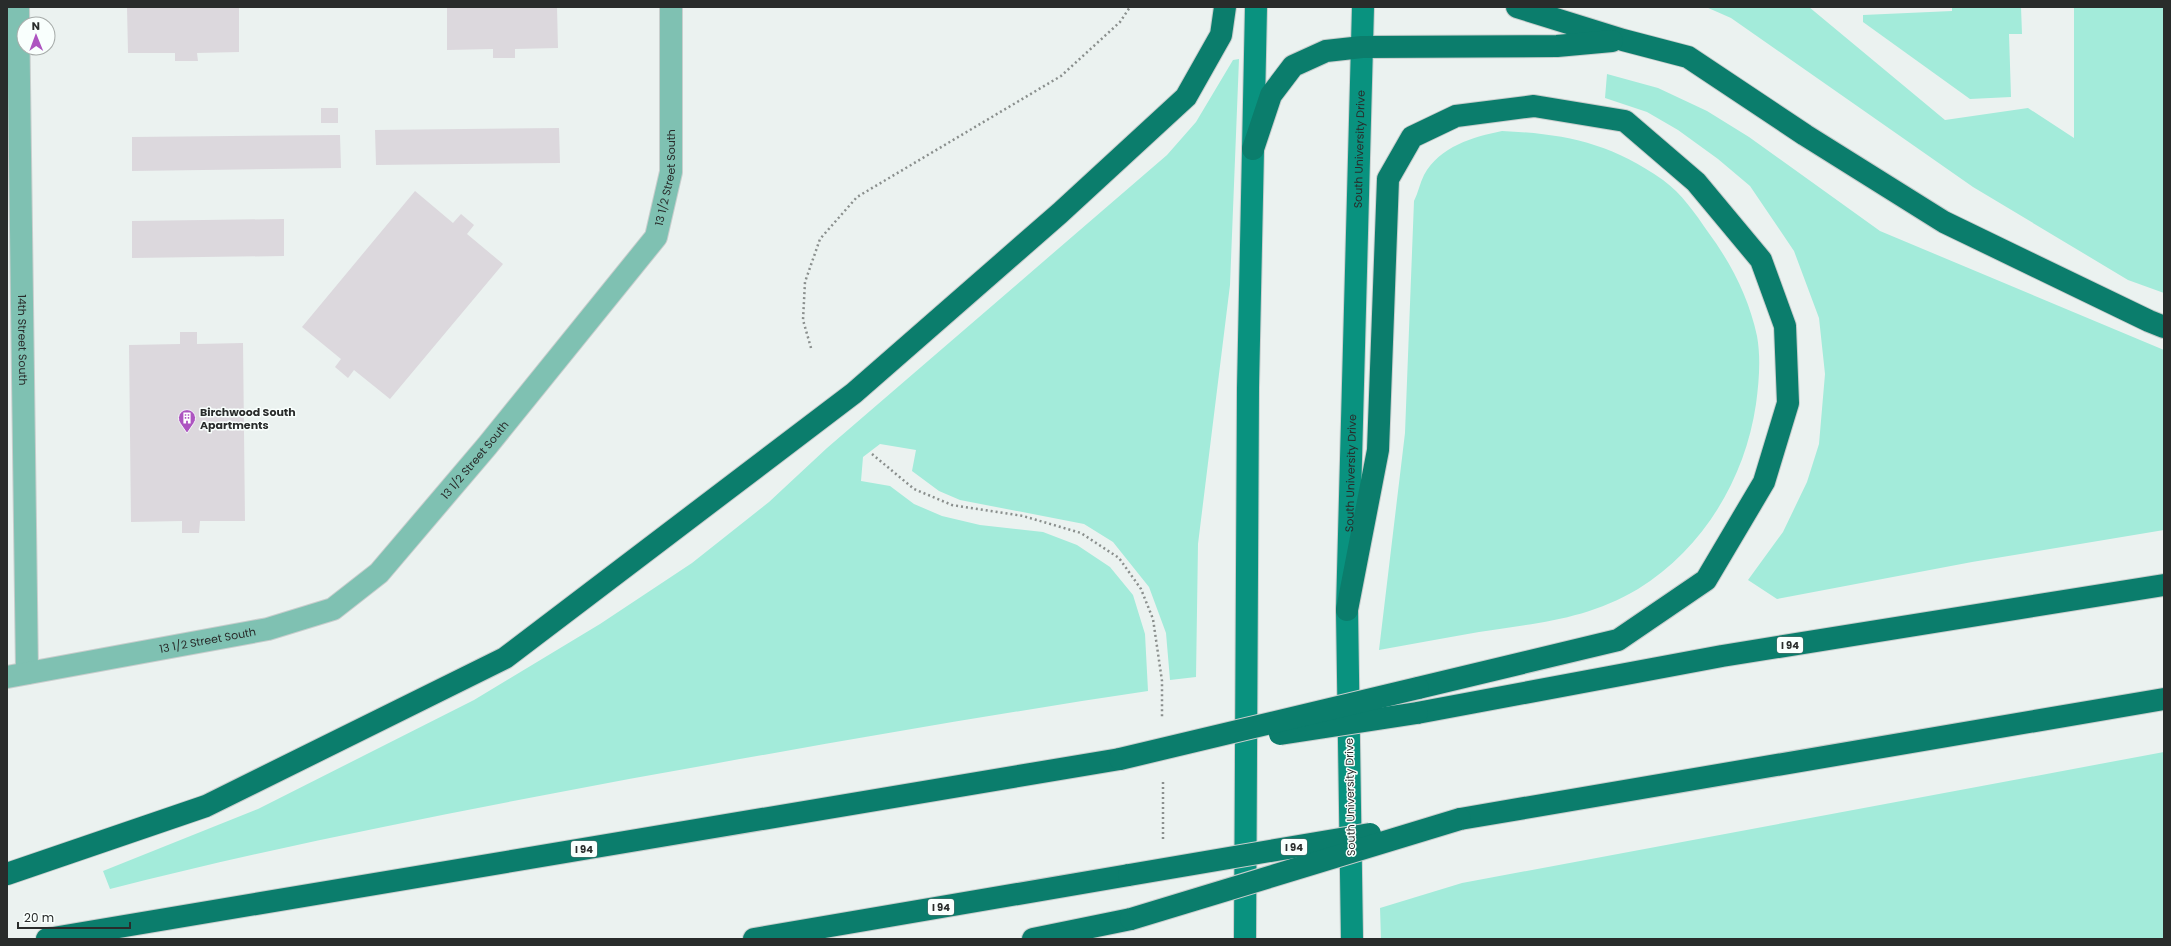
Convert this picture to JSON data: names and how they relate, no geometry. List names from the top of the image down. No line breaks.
{"streets":{"highway":["I 94"],"main road":["South University Drive"],"street":["13 1/2 Street South","14th Street South"]},"crossings":[["13 1/2 Street South","14th Street South"]],"places":{"building":["Birchwood South Apartments"]},"scale_bar":"20 m","north":"top"}
